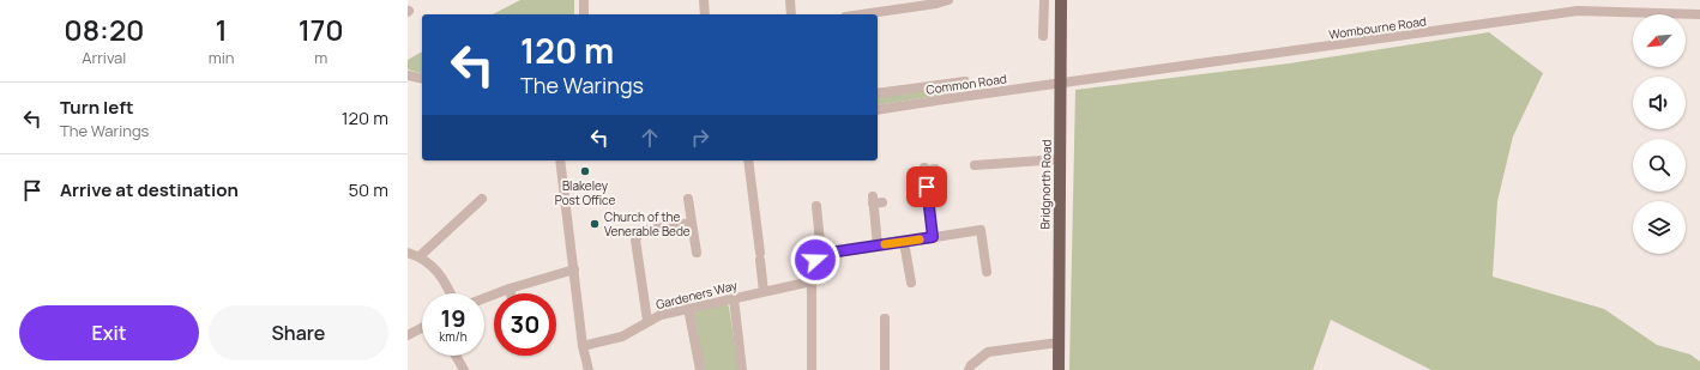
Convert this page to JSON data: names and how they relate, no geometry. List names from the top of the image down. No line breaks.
{"streets":{"main road":["Bridgnorth Road"],"street":["Wombourne Road","Common Road","Gardeners Way"]},"crossings":[["Wombourne Road","Common Road"],["Wombourne Road","Bridgnorth Road"],["Common Road","Bridgnorth Road"]],"places":["Blakeley Post Office","Church of the Venerable Bede"],"north":"bottom left","page":{"eta":["08:20","Arrival","1","min","170","m"],"turn":["120 m","The Warings"],"list":[{"name":"Turn left","note":"The Warings","value":"120 m"},{"name":"Arrive at destination","value":"50 m"}],"speed":"19 km/h","limit":"30","buttons":["Exit","Share"]}}
